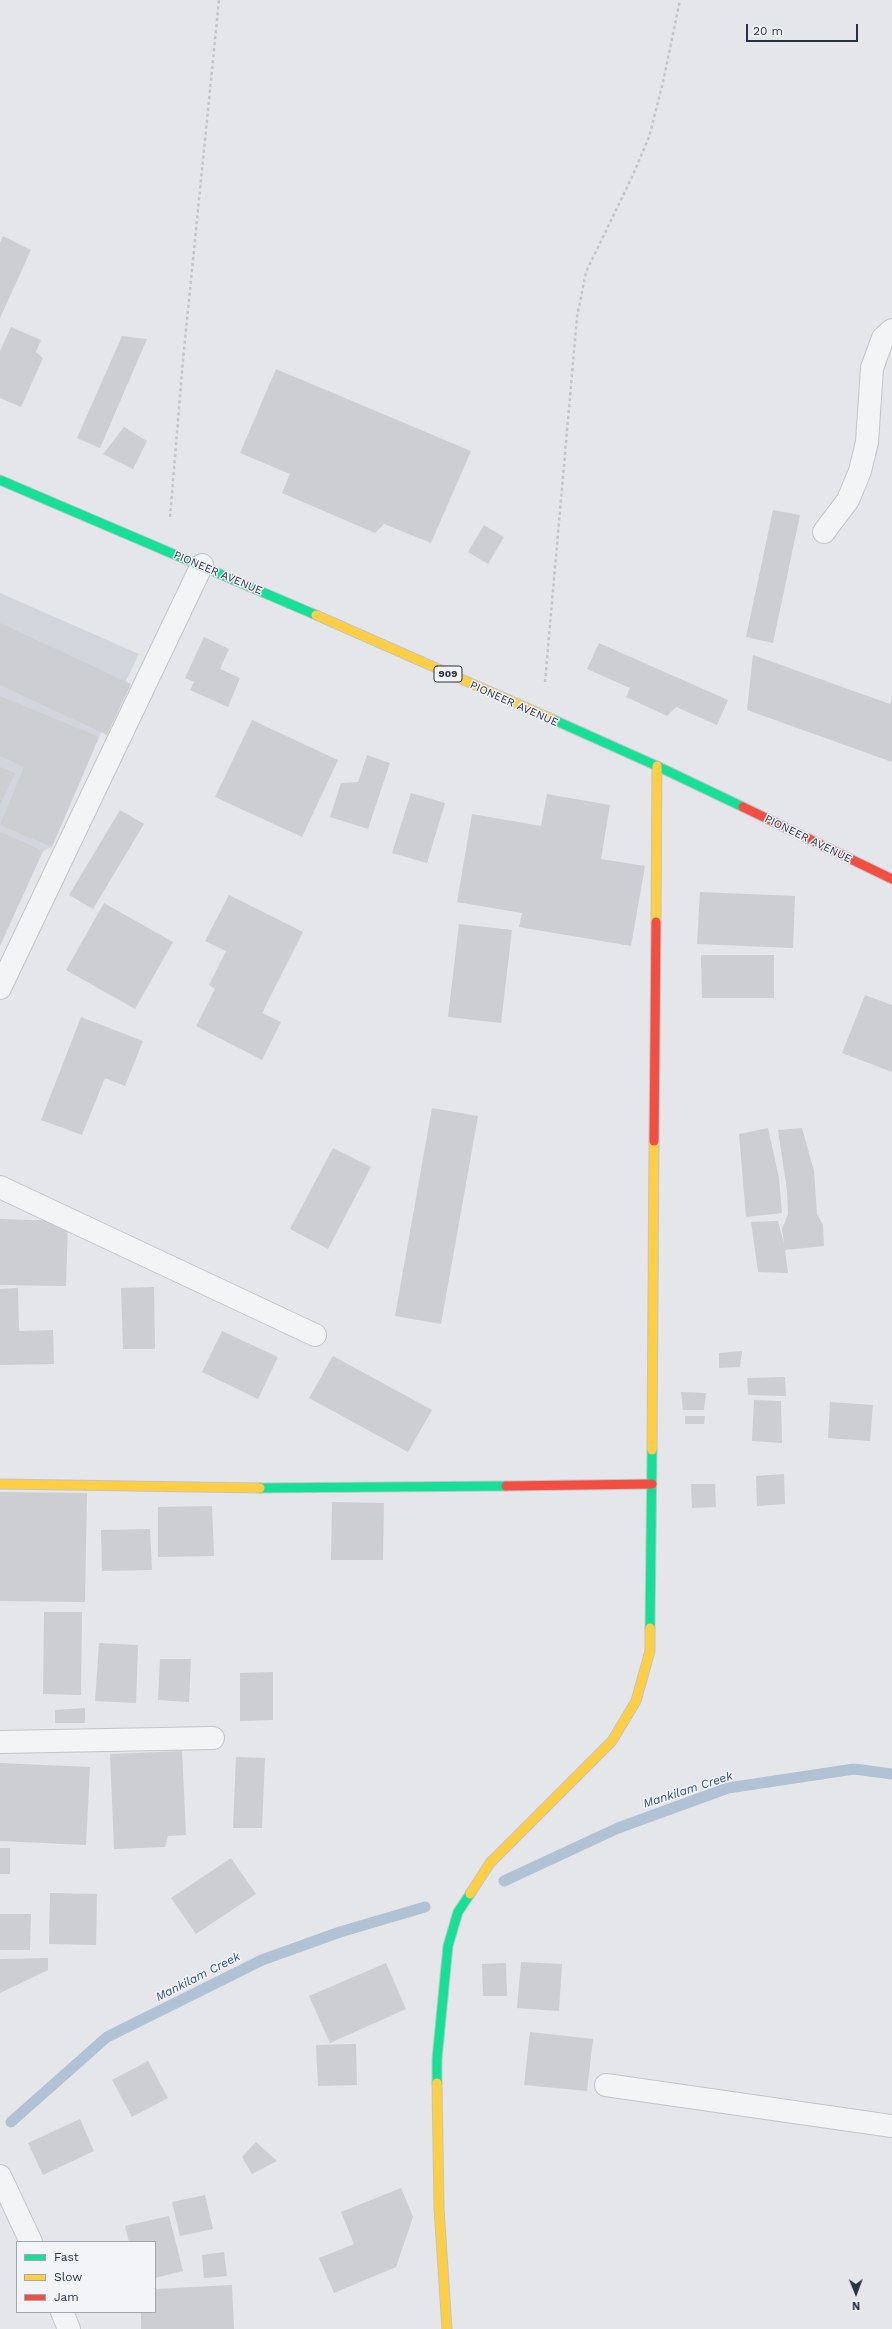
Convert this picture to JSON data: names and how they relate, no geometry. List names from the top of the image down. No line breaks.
{"streets":{"main road":["PIONEER AVENUE","909"]},"water":["Mankilam Creek"],"legend":["Fast","Slow","Jam"],"scale_bar":"20 m","north":"bottom"}
